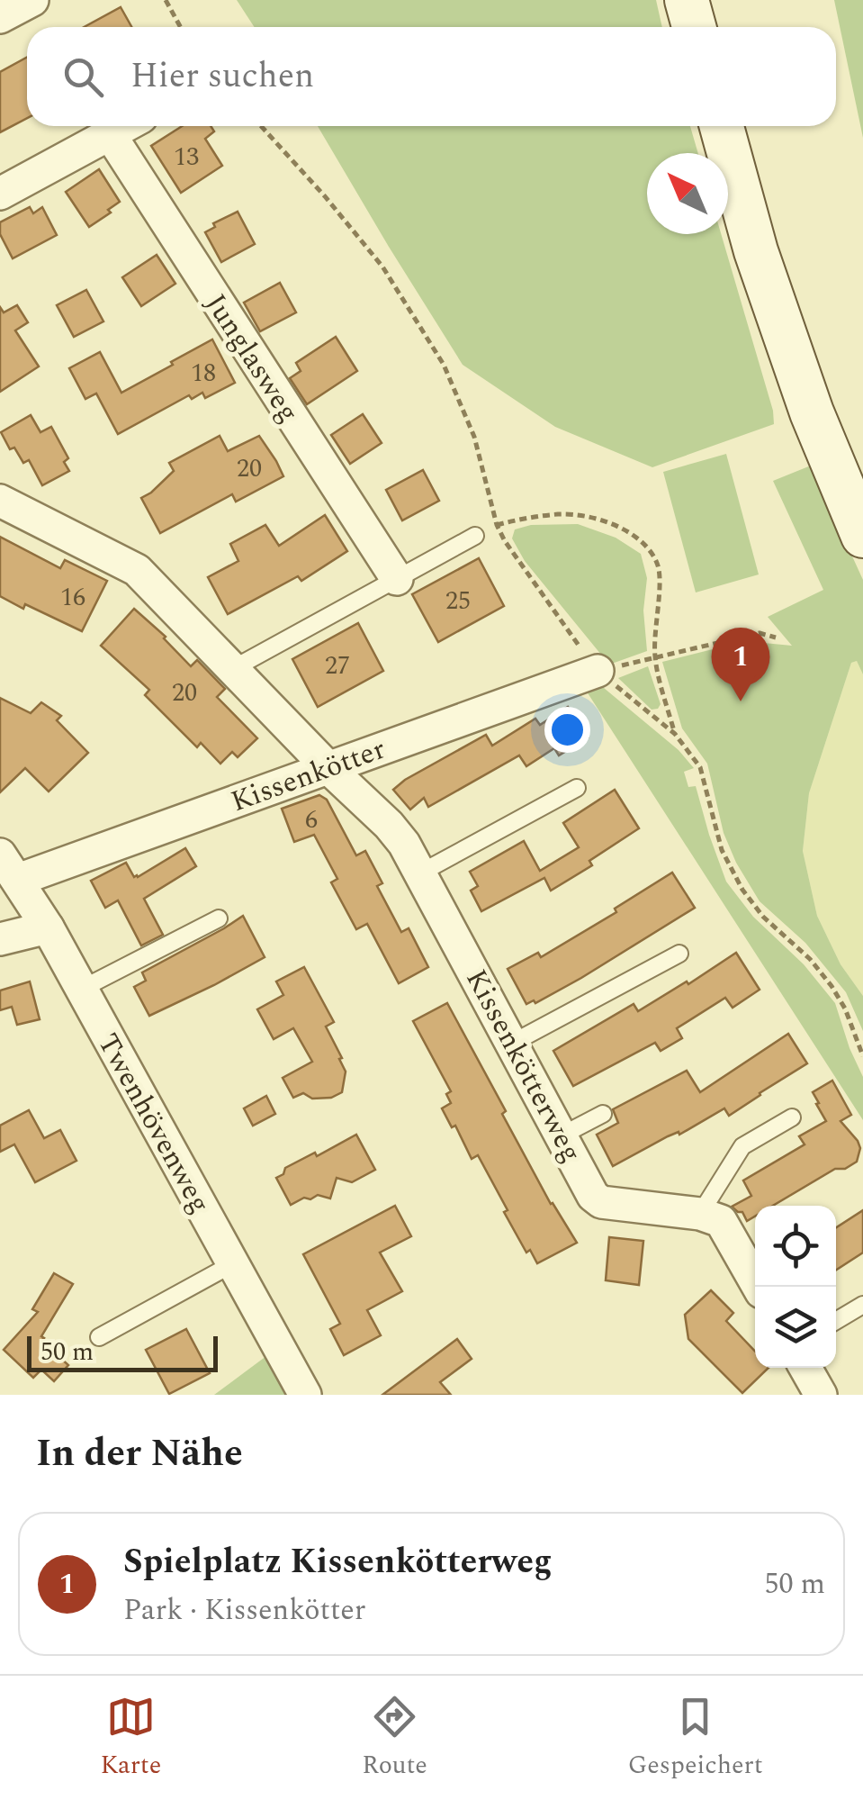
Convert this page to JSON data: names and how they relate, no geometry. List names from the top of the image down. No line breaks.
{"streets":{"street":["Junglasweg","Kissenkötter","Kissenkötterweg","Twenhövenweg"]},"crossings":[["Kissenkötter","Kissenkötterweg"],["Kissenkötter","Twenhövenweg"]],"house_numbers":["13","18","20","16","25","27","20","6"],"scale_bar":"50 m","north":"top left","page":{"search":"Hier suchen","pins":"1","scale":"50 m","heading":"In der Nähe","list":[{"mark":"1","name":"Spielplatz Kissenkötterweg","note":"Park · Kissenkötter","value":"50 m"}],"nav":["Karte","Route","Gespeichert"]}}
